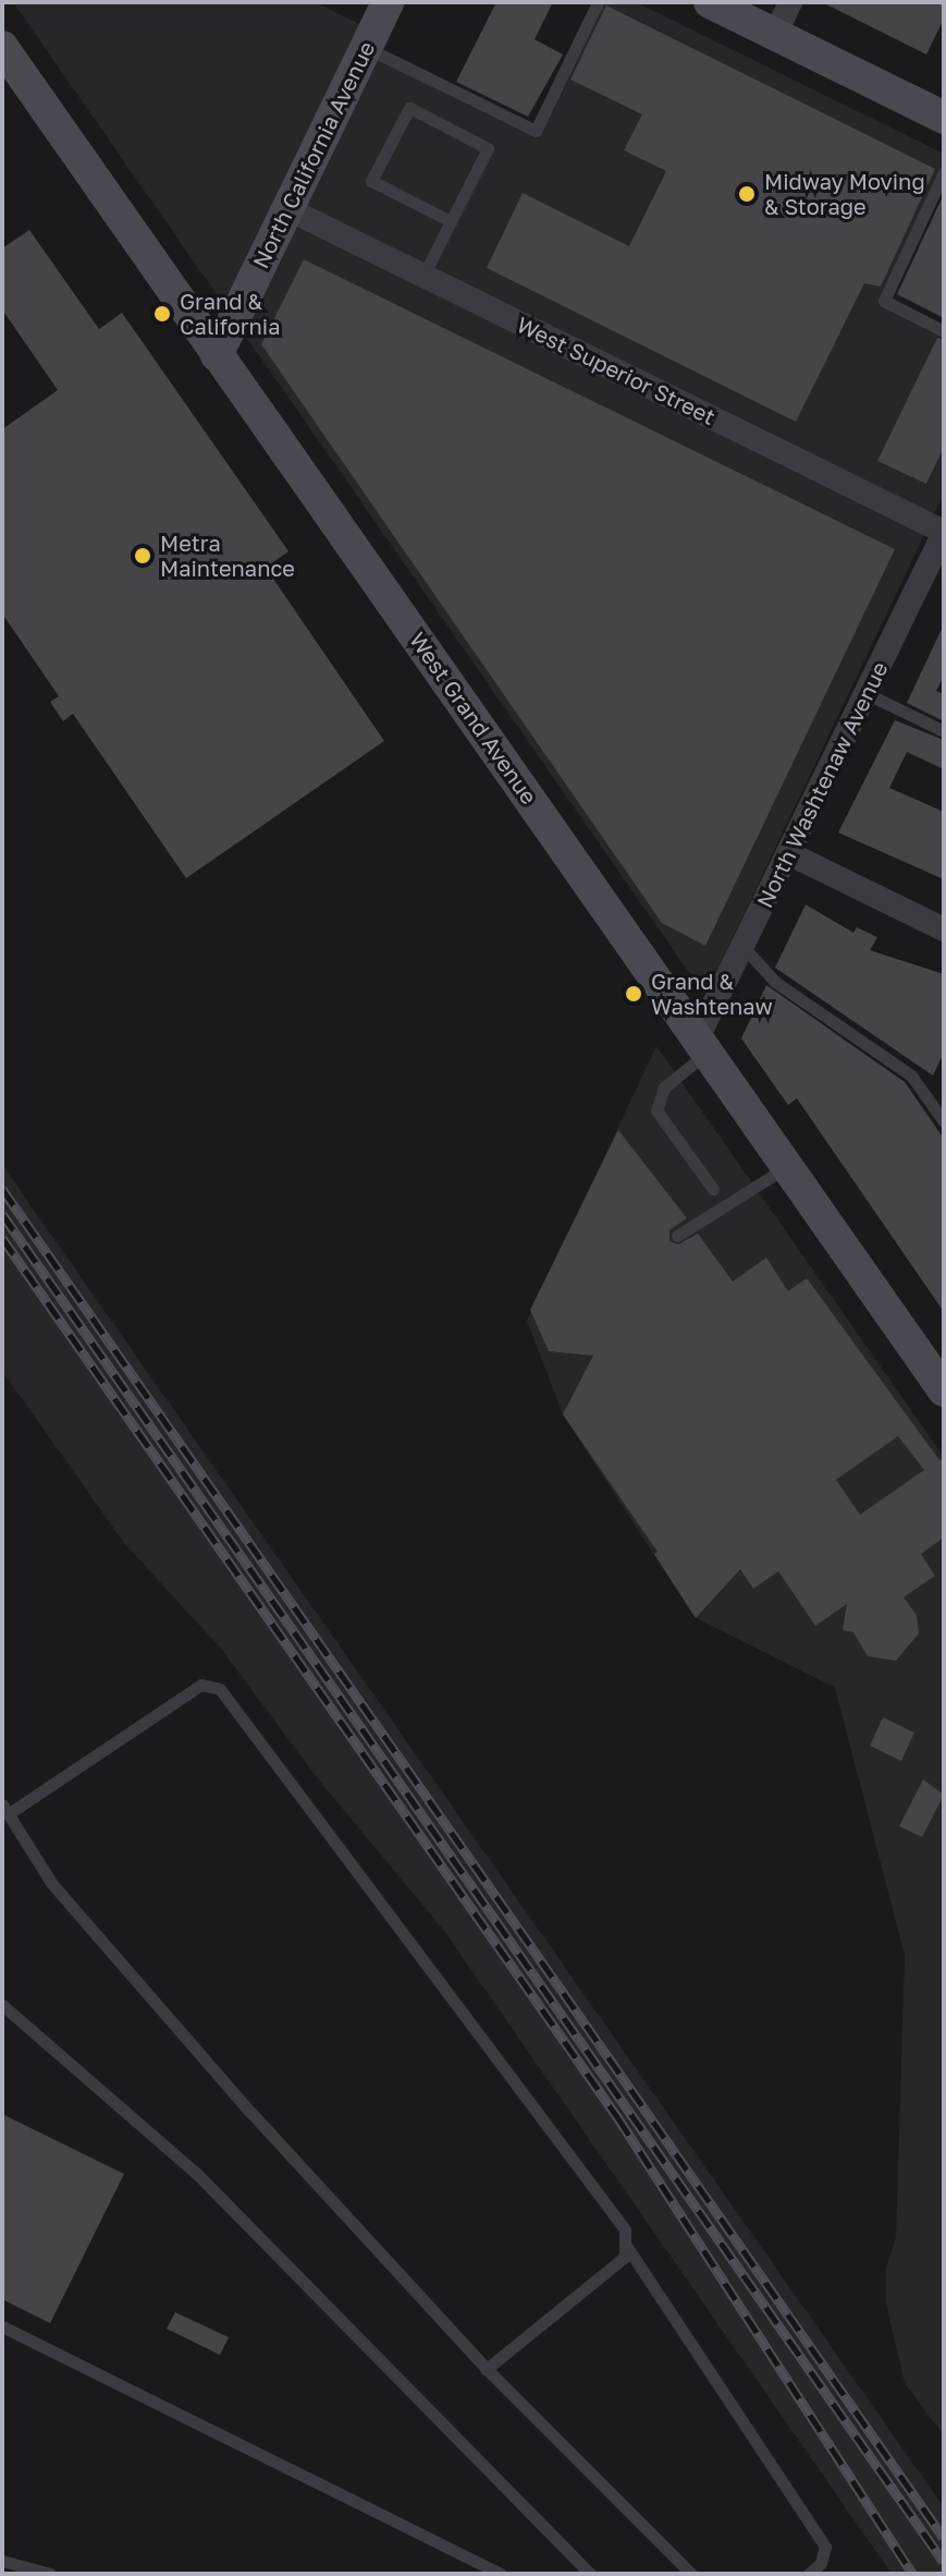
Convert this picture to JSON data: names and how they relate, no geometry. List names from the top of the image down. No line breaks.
{"streets":{"main road":["North California Avenue","West Grand Avenue"],"street":["West Superior Street","North Washtenaw Avenue"]},"crossings":[["North California Avenue","West Superior Street"],["North California Avenue","West Grand Avenue"],["West Superior Street","North Washtenaw Avenue"],["West Grand Avenue","North Washtenaw Avenue"]],"places":["Midway Moving & Storage","Grand & California","Metra Maintenance","Grand & Washtenaw"]}
